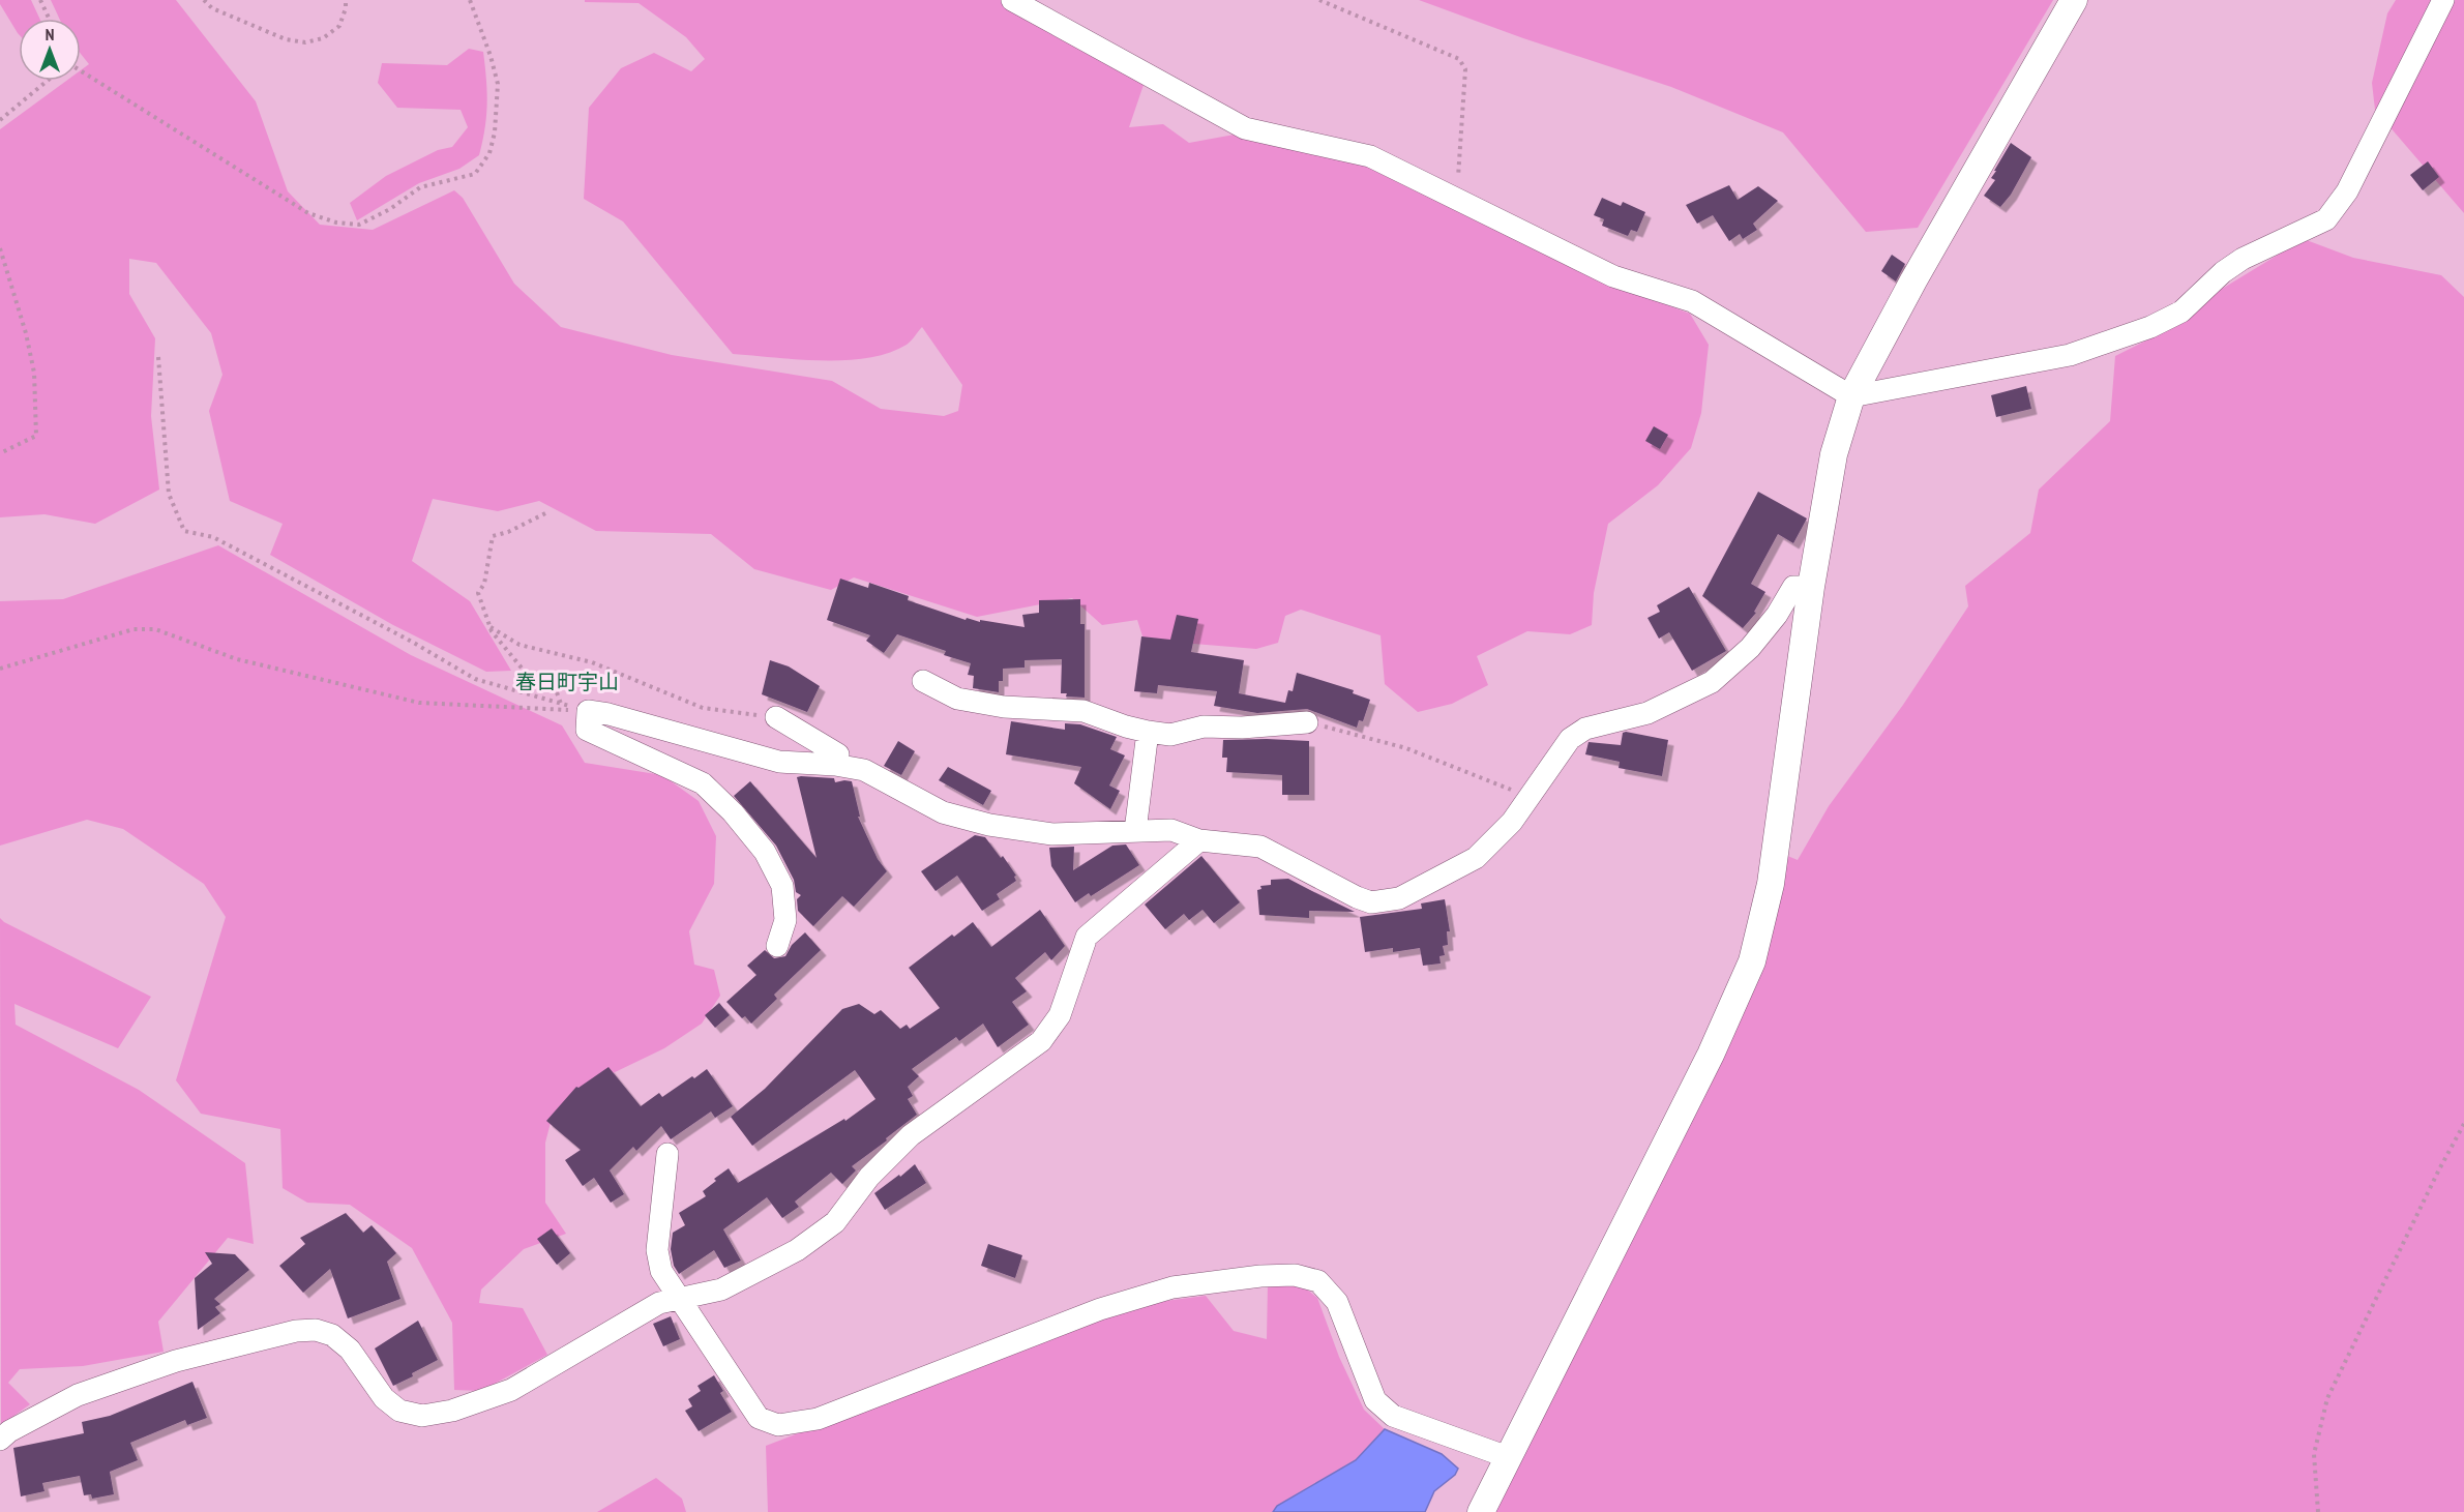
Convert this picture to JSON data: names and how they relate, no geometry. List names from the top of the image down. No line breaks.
{"districts":["春日町宇山"],"north":"top"}
